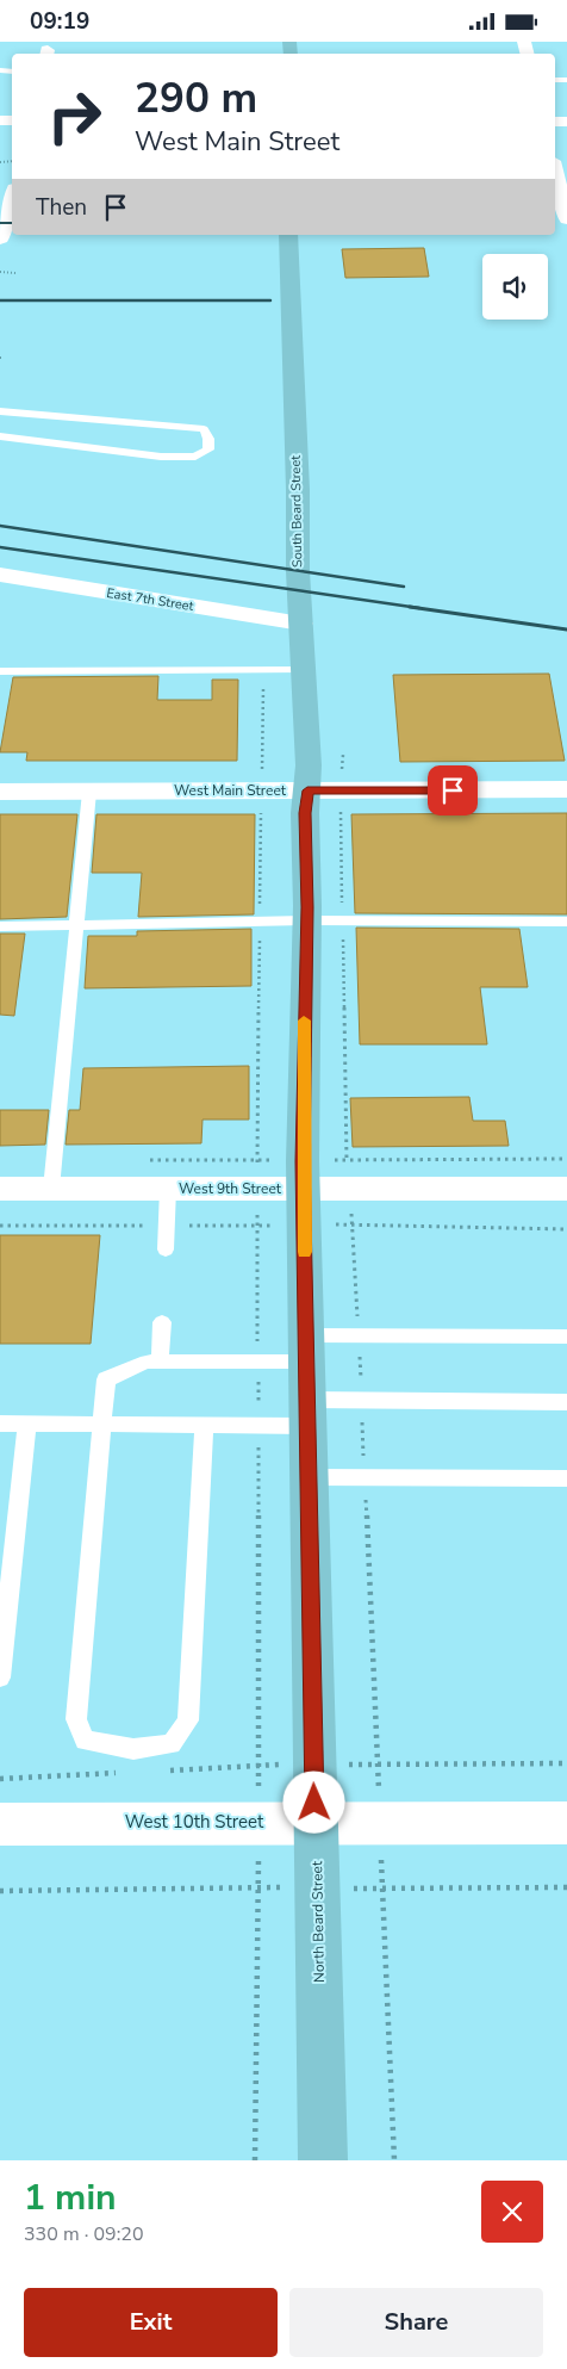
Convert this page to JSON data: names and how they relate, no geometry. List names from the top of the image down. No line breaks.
{"streets":{"main road":["South Beard Street","North Beard Street"],"street":["East 7th Street","West Main Street","West 9th Street","West 10th Street"]},"crossings":[["South Beard Street","East 7th Street"],["South Beard Street","West Main Street"],["South Beard Street","North Beard Street"],["West Main Street","North Beard Street"],["West 9th Street","North Beard Street"],["West 10th Street","North Beard Street"]],"page":{"status":"09:19","turn":["290 m","West Main Street"],"then":"Then","heading":["1 min","330 m · 09:20"],"buttons":["Exit","Share"]}}
